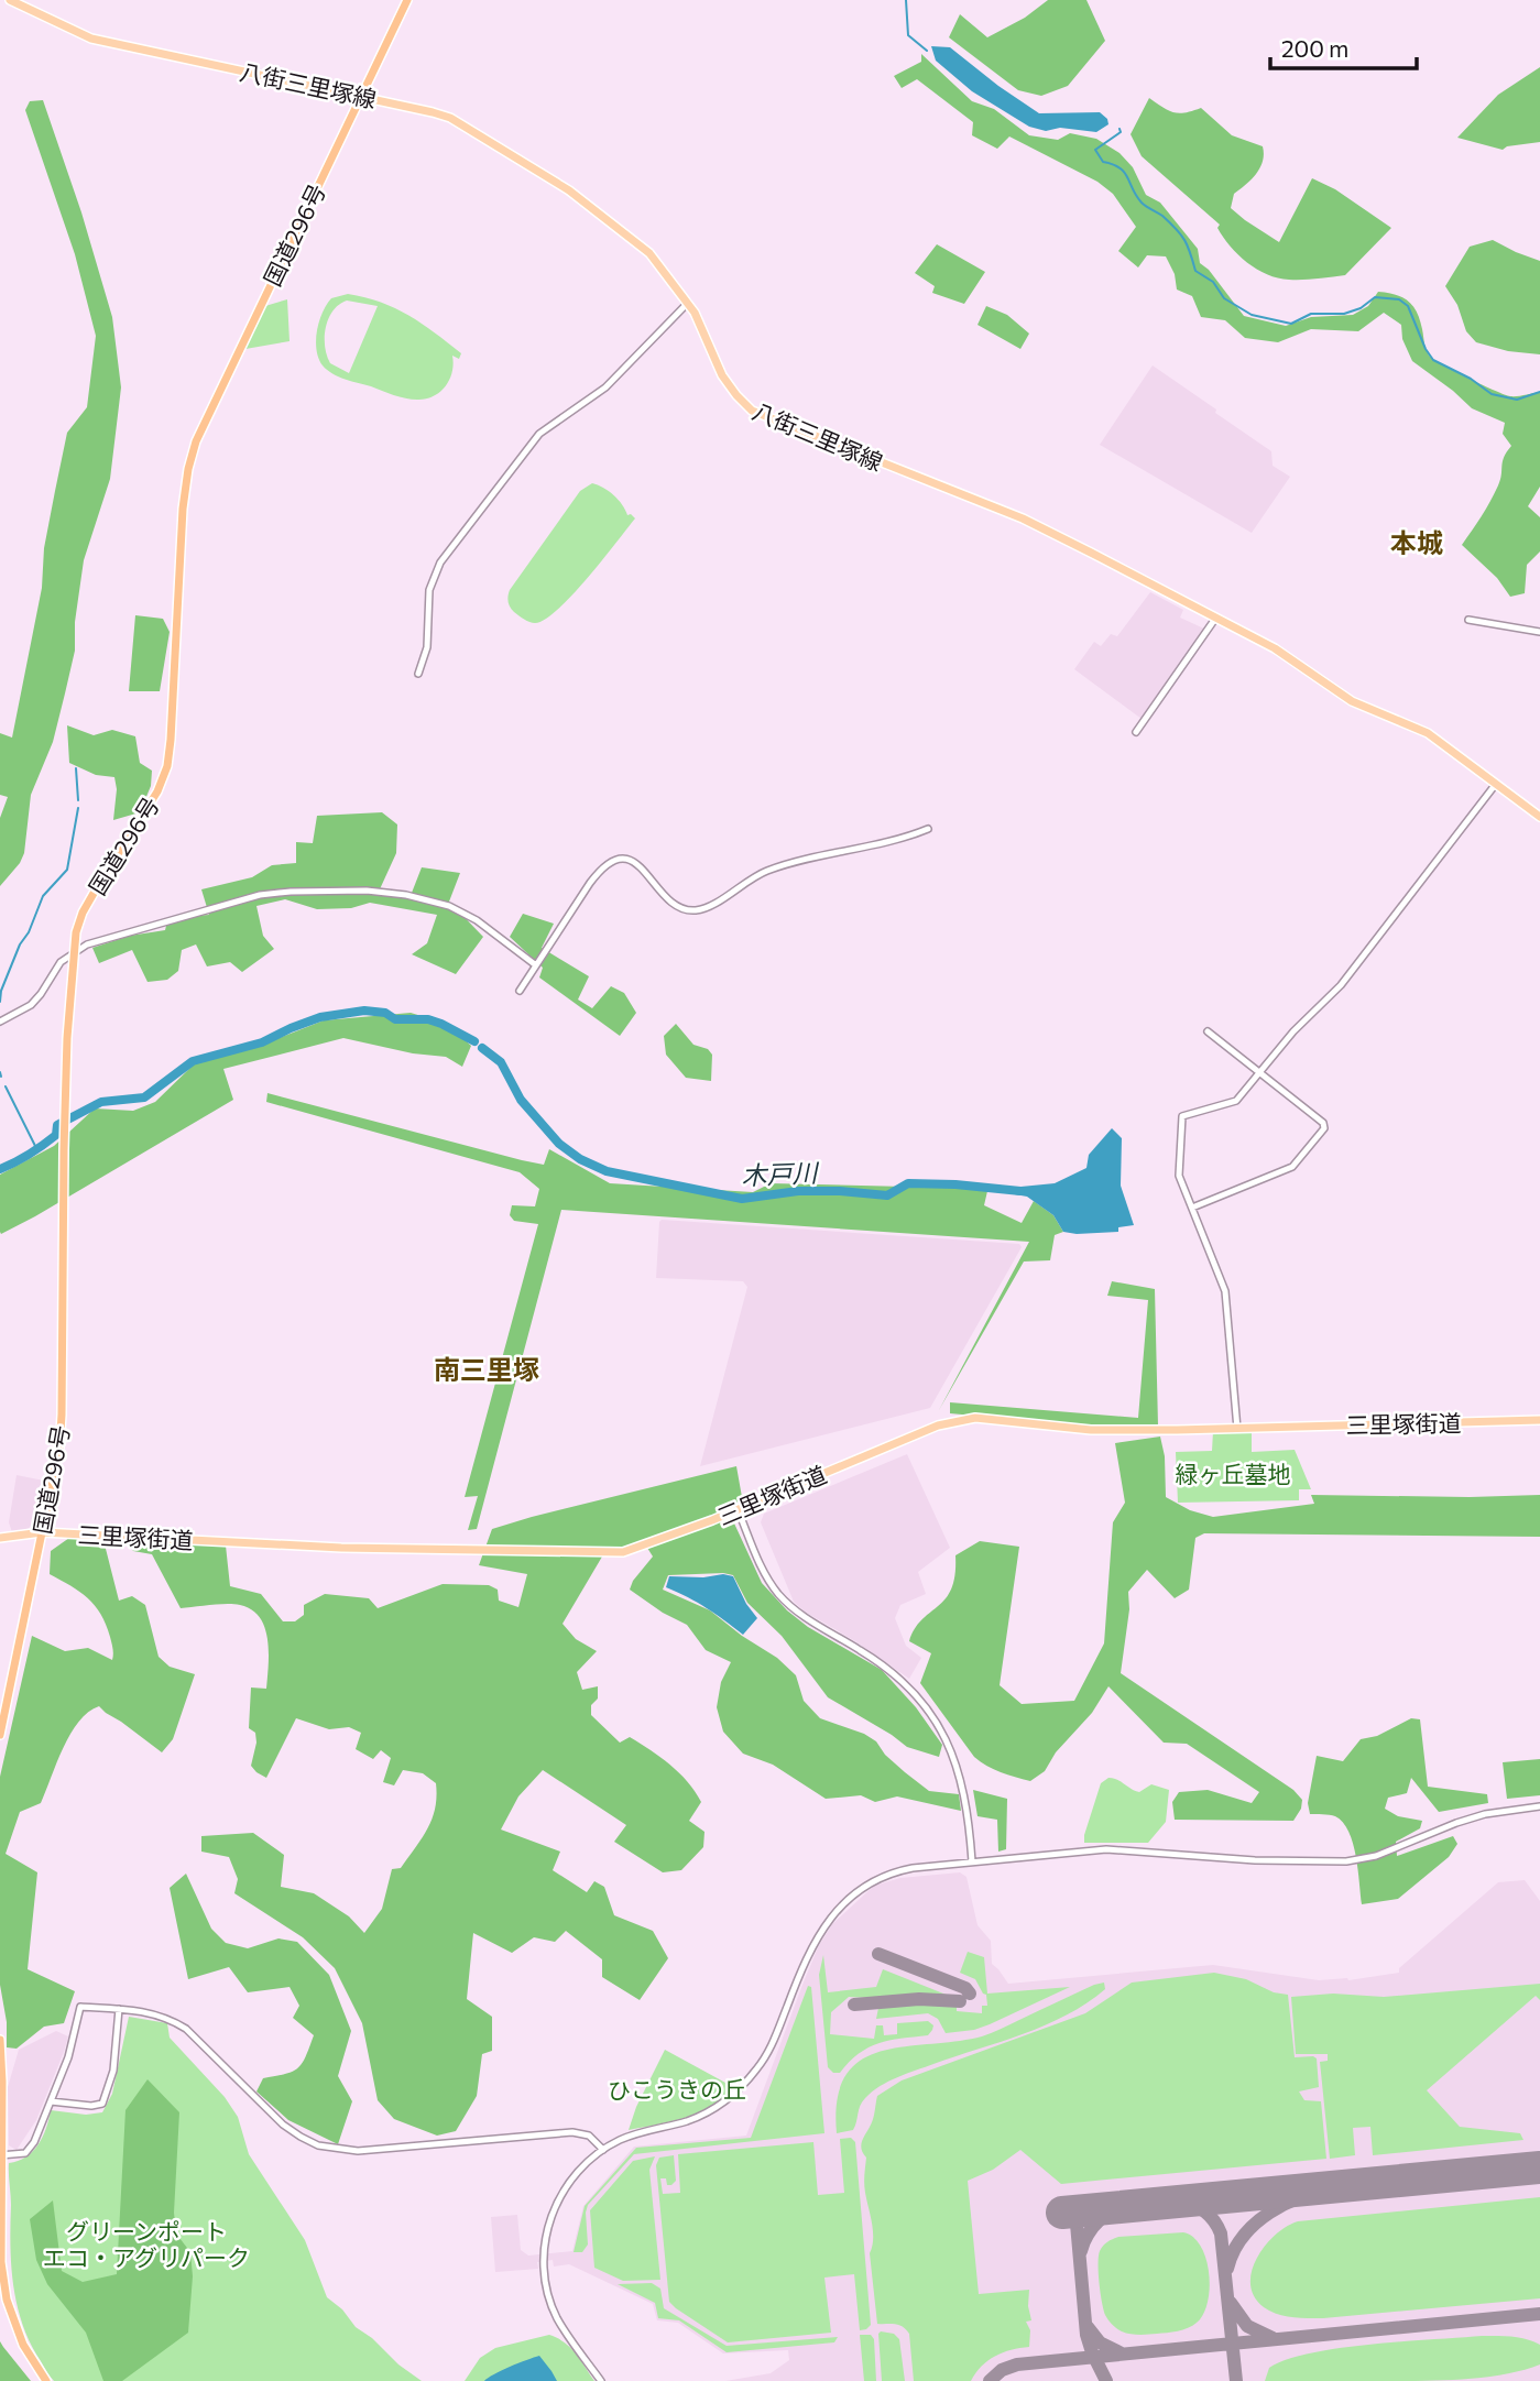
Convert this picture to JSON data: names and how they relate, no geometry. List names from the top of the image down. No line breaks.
{"streets":{"highway":["国道296号"],"main road":["八街三里塚線","三里塚街道"]},"crossings":[["八街三里塚線","国道296号"],["国道296号","三里塚街道"]],"districts":["本城","南三里塚"],"water":["木戸川"],"parks":["緑ヶ丘墓地","ひこうきの丘","グリーンポート エコ・アグリパーク"],"scale_bar":"200 m"}
